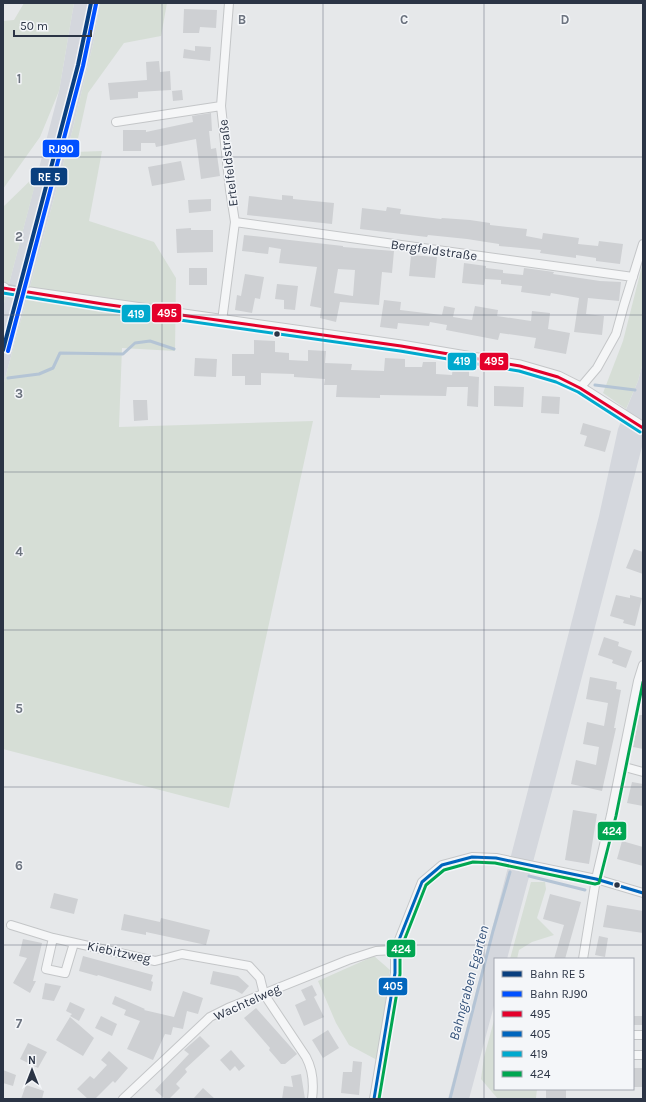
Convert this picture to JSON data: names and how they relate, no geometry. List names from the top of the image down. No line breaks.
{"streets":{"street":["Ertelfeldstraße","Bergfeldstraße","Kiebitzweg","Wachtelweg"]},"crossings":[["Ertelfeldstraße","Bergfeldstraße"],["Kiebitzweg","Wachtelweg"]],"water":["Bahngraben Egarten"],"lines":["rail line RJ90","transit line 495","transit line 419","transit line 424","transit line 405"],"legend":["Bahn RE 5","Bahn RJ90","495","405","419","424"],"scale_bar":"50 m","north":"top","grid":{"columns":["B","C","D"],"rows":["1","2","3","4","5","6","7"]}}
